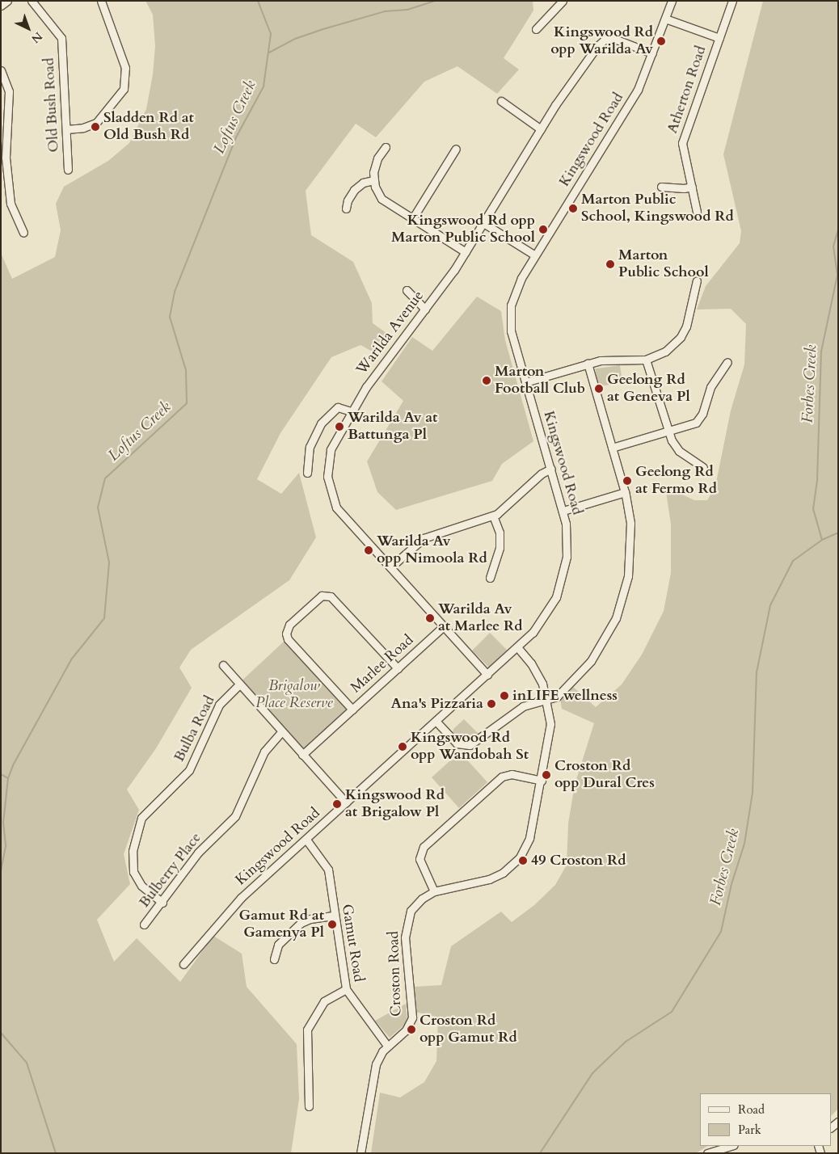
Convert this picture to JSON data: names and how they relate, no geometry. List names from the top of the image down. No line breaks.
{"streets":{"street":["Atherton Road","Old Bush Road","Kingswood Road","Warilda Avenue","Marlee Road","Bulba Road","Bulberry Place","Gamut Road","Croston Road"]},"crossings":[["Kingswood Road","Warilda Avenue"],["Kingswood Road","Gamut Road"],["Kingswood Road","Croston Road"],["Warilda Avenue","Marlee Road"],["Bulba Road","Bulberry Place"],["Gamut Road","Croston Road"]],"water":["Loftus Creek","Forbes Creek"],"parks":["Brigalow Place Reserve"],"places":["Kingswood Rd opp Warilda Av","Sladden Rd at Old Bush Rd","Marton Public School, Kingswood Rd","Kingswood Rd opp Marton Public School","Marton Public School","Marton Football Club","Geelong Rd at Geneva Pl","Warilda Av at Battunga Pl","Geelong Rd at Fermo Rd","Warilda Av opp Nimoola Rd","Warilda Av at Marlee Rd","inLIFE wellness","Ana's Pizzaria","Kingswood Rd opp Wandobah St","Croston Rd opp Dural Cres","Kingswood Rd at Brigalow Pl","49 Croston Rd","Gamut Rd at Gamenya Pl","Croston Rd opp Gamut Rd"],"legend":["Road","Park"],"north":"bottom right"}
